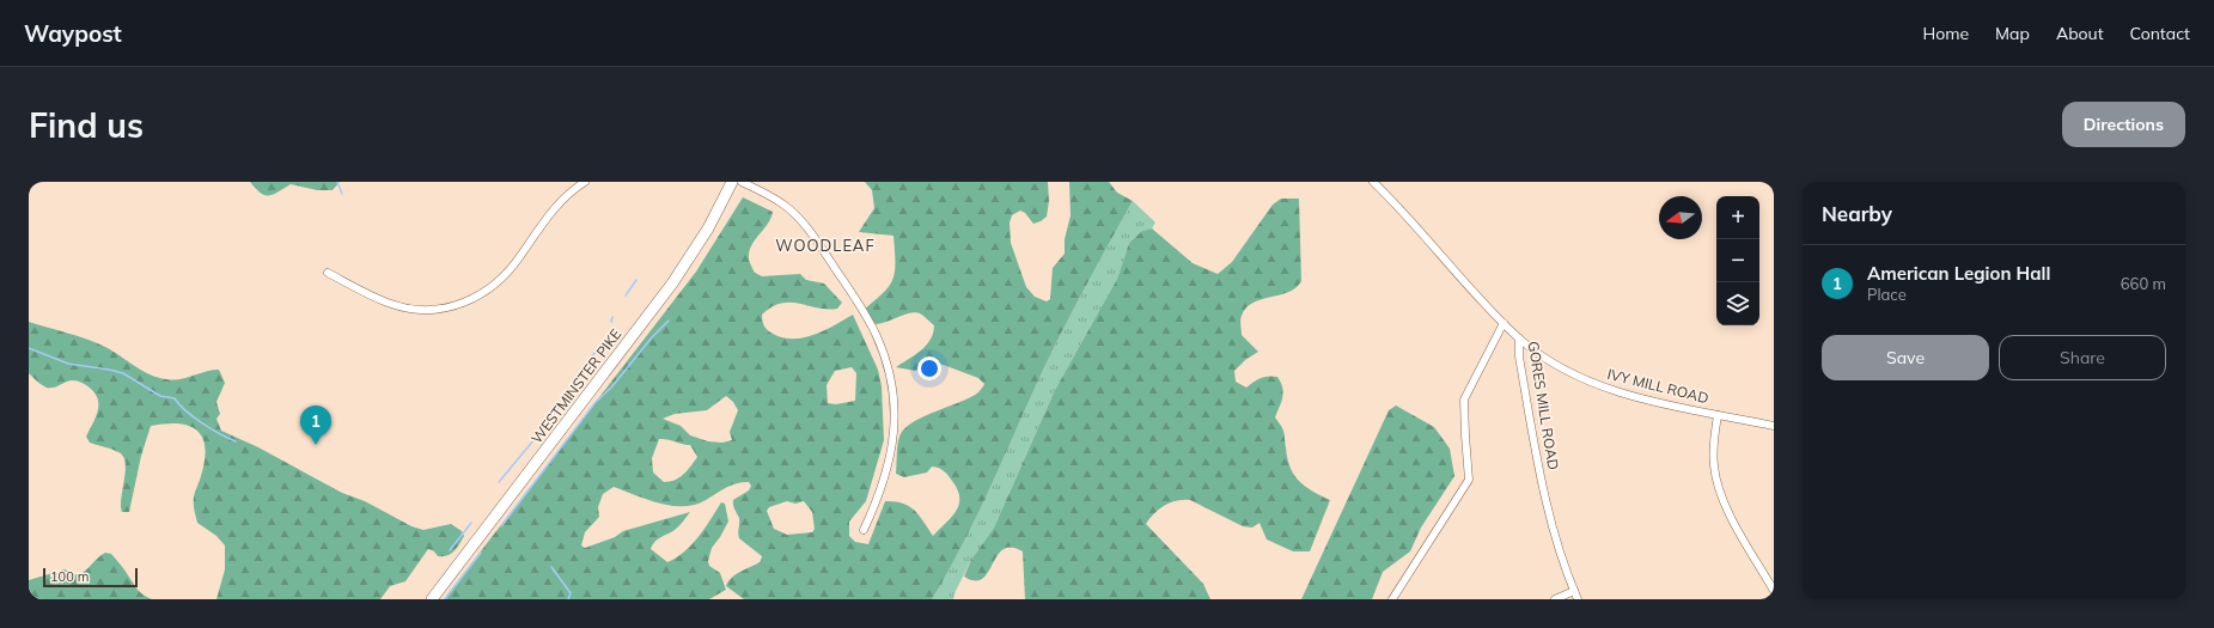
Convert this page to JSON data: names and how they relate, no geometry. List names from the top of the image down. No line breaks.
{"streets":{"highway":["WESTMINSTER PIKE"],"street":["IVY MILL ROAD","GORES MILL ROAD"]},"crossings":[["IVY MILL ROAD","GORES MILL ROAD"]],"districts":["WOODLEAF"],"scale_bar":"100 m","north":"left","page":{"header":"Waypost","nav":["Home","Map","About","Contact"],"buttons":["Directions",["Save","Share"]],"title":"Find us","heading":"Nearby","map_buttons":["+","−"],"list":[{"mark":"1","name":"American Legion Hall","note":"Place","value":"660 m"}],"pins":"1","scale":"100 m"}}
